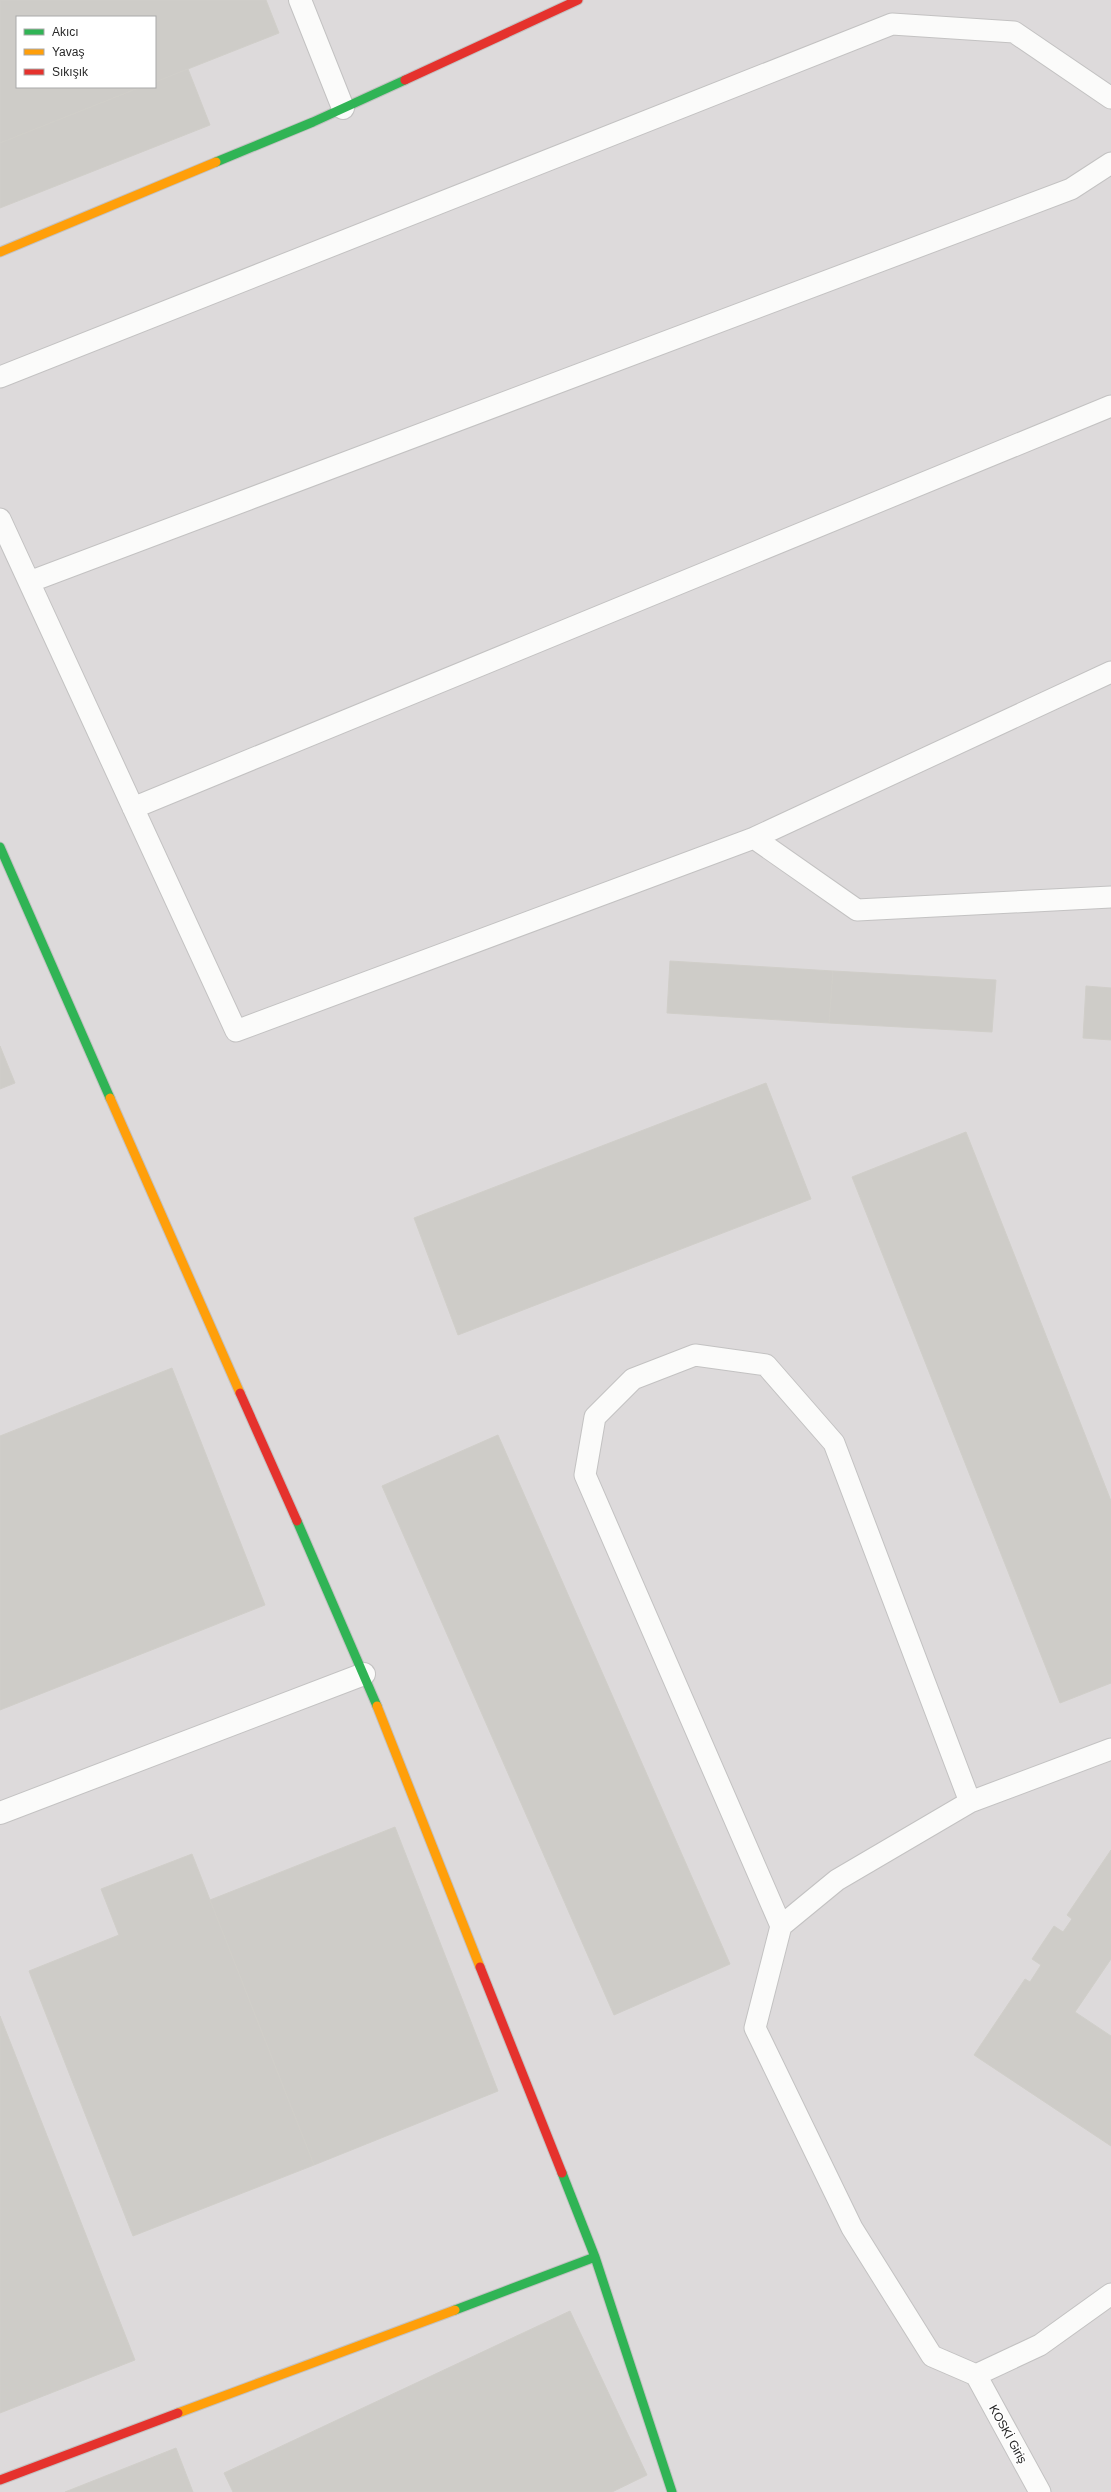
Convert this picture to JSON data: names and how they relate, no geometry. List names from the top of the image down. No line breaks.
{"streets":{"lane":["KOSKİ Giriş"]},"legend":["Akıcı","Yavaş","Sıkışık"]}
